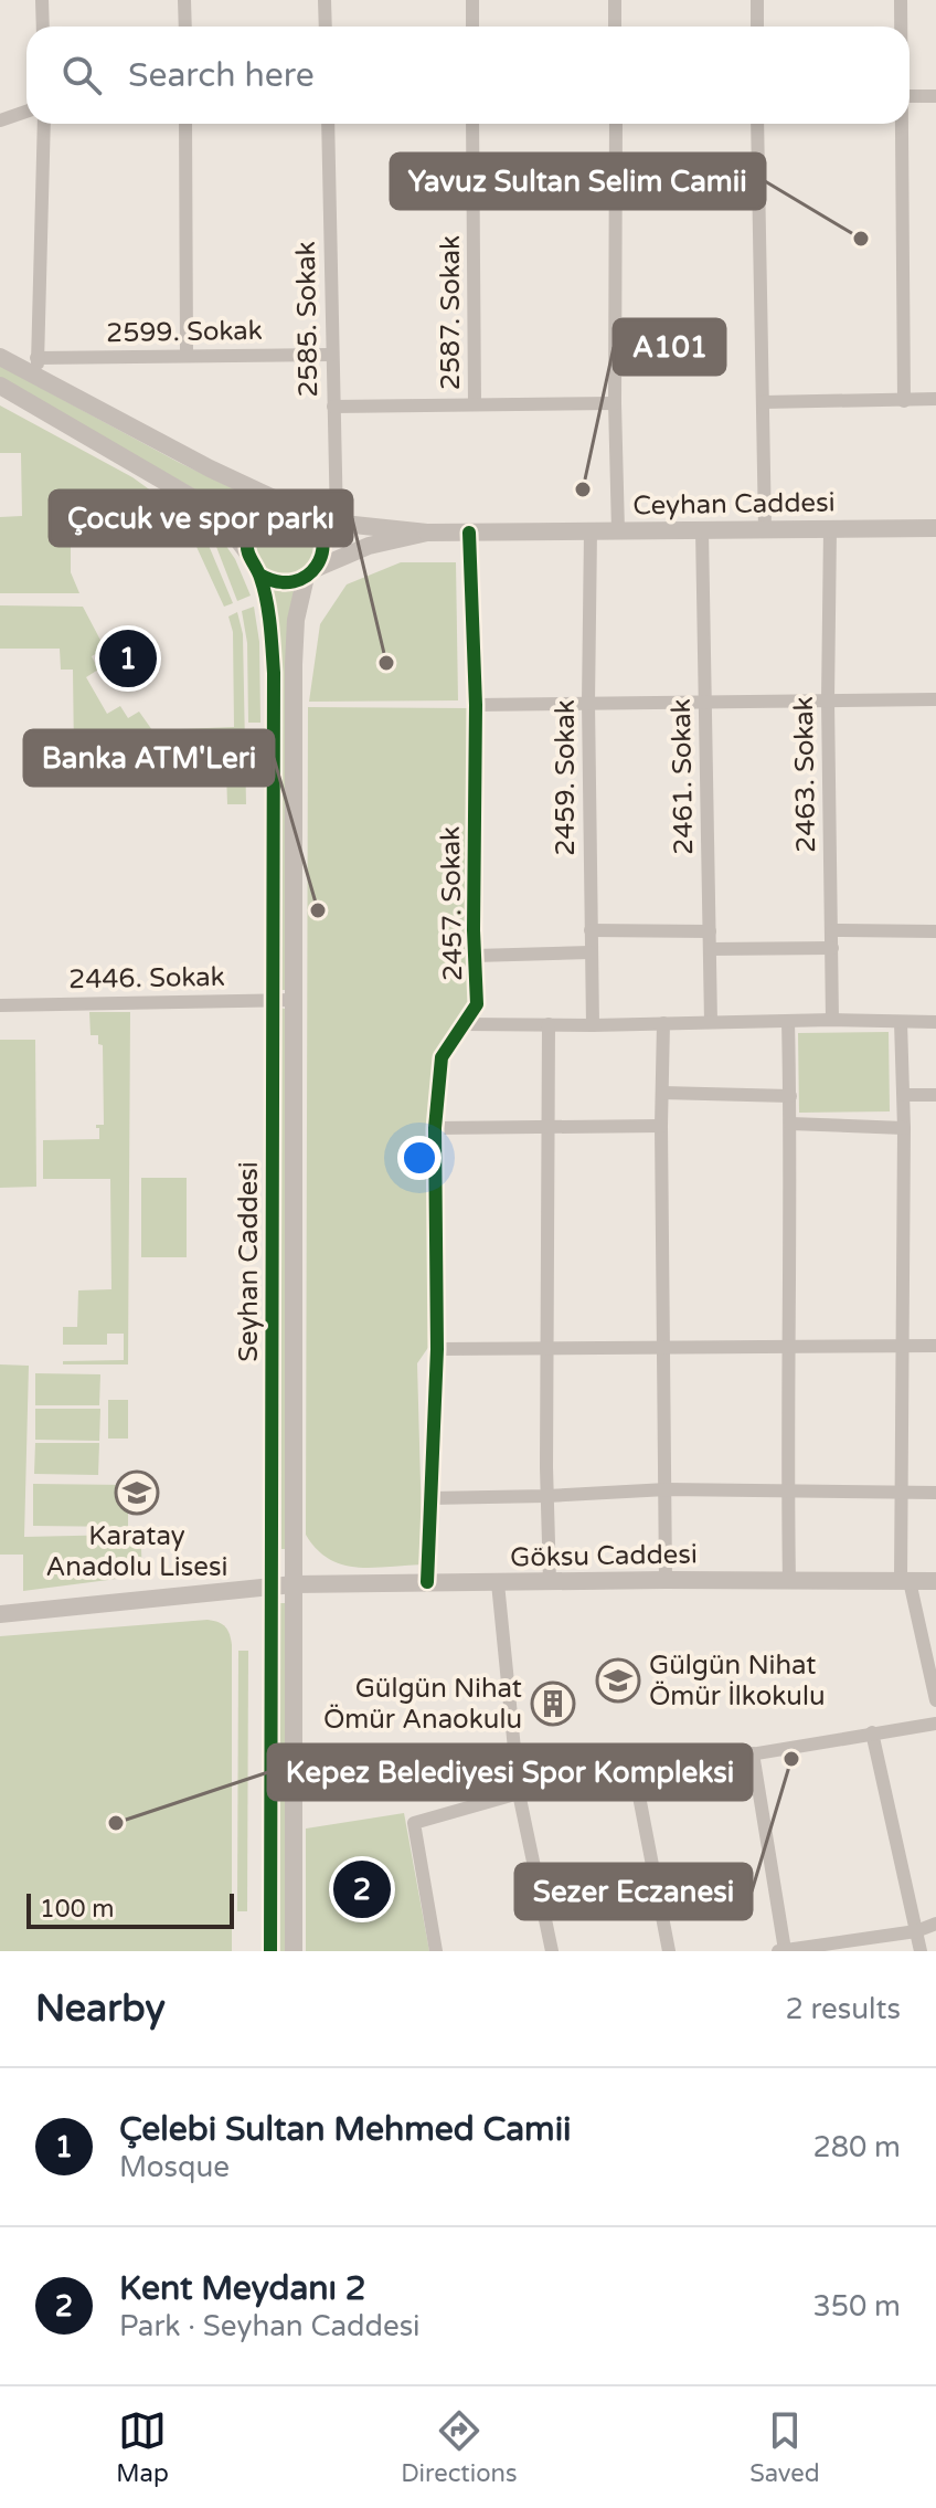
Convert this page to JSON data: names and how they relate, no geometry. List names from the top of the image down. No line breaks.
{"streets":{"street":["2587. Sokak","2585. Sokak","2599. Sokak","Ceyhan Caddesi","2463. Sokak","2461. Sokak","2459. Sokak","2457. Sokak","2446. Sokak","Seyhan Caddesi","Göksu Caddesi"]},"crossings":[["2585. Sokak","2599. Sokak"],["2585. Sokak","Ceyhan Caddesi"],["Ceyhan Caddesi","2463. Sokak"],["Ceyhan Caddesi","2461. Sokak"],["Ceyhan Caddesi","2459. Sokak"],["Ceyhan Caddesi","2457. Sokak"],["Ceyhan Caddesi","Seyhan Caddesi"],["2457. Sokak","Göksu Caddesi"],["2446. Sokak","Seyhan Caddesi"],["Seyhan Caddesi","Göksu Caddesi"]],"places":{"other":["Yavuz Sultan Selim Camii","A101","Çocuk ve spor parkı","Banka ATM'Leri","Sezer Eczanesi","Kepez Belediyesi Spor Kompleksi"],"school or university":["Karatay Anadolu Lisesi","Gülgün Nihat Ömür İlkokulu"],"building":["Gülgün Nihat Ömür Anaokulu"]},"scale_bar":"100 m","page":{"search":"Search here","pins":["1","2"],"scale":"100 m","heading":["Nearby","2 results"],"list":[{"mark":"1","name":"Çelebi Sultan Mehmed Camii","note":"Mosque","value":"280 m"},{"mark":"2","name":"Kent Meydanı 2","note":"Park · Seyhan Caddesi","value":"350 m"}],"nav":["Map","Directions","Saved"]}}
